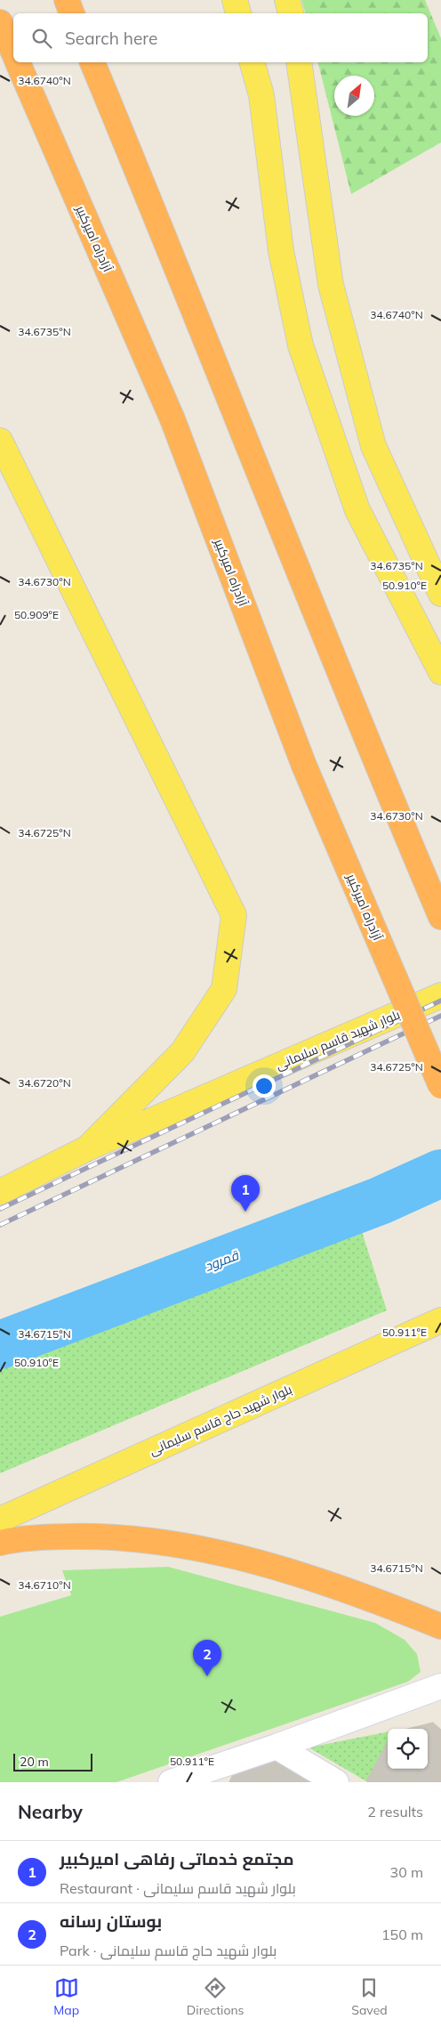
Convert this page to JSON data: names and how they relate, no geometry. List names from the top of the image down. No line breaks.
{"streets":{"highway":["آزادراه امیرکبیر"],"main road":["بلوار شهید قاسم سلیمانی","بلوار شهید حاج قاسم سلیمانی"]},"water":["قمرود"],"scale_bar":"20 m","north":"top right","page":{"search":"Search here","pins":["1","2"],"scale":"20 m","heading":["Nearby","2 results"],"list":[{"mark":"1","name":"مجتمع خدماتی رفاهی امیرکبیر","note":"Restaurant · بلوار شهید قاسم سلیمانی","value":"30 m"},{"mark":"2","name":"بوستان رسانه","note":"Park · بلوار شهید حاج قاسم سلیمانی","value":"150 m"}],"nav":["Map","Directions","Saved"]},"coordinates":["34.6740°N","34.6735°N","34.6730°N","50.910°E","50.909°E","34.6725°N","34.6720°N","50.911°E","34.6715°N","34.6710°N"]}
